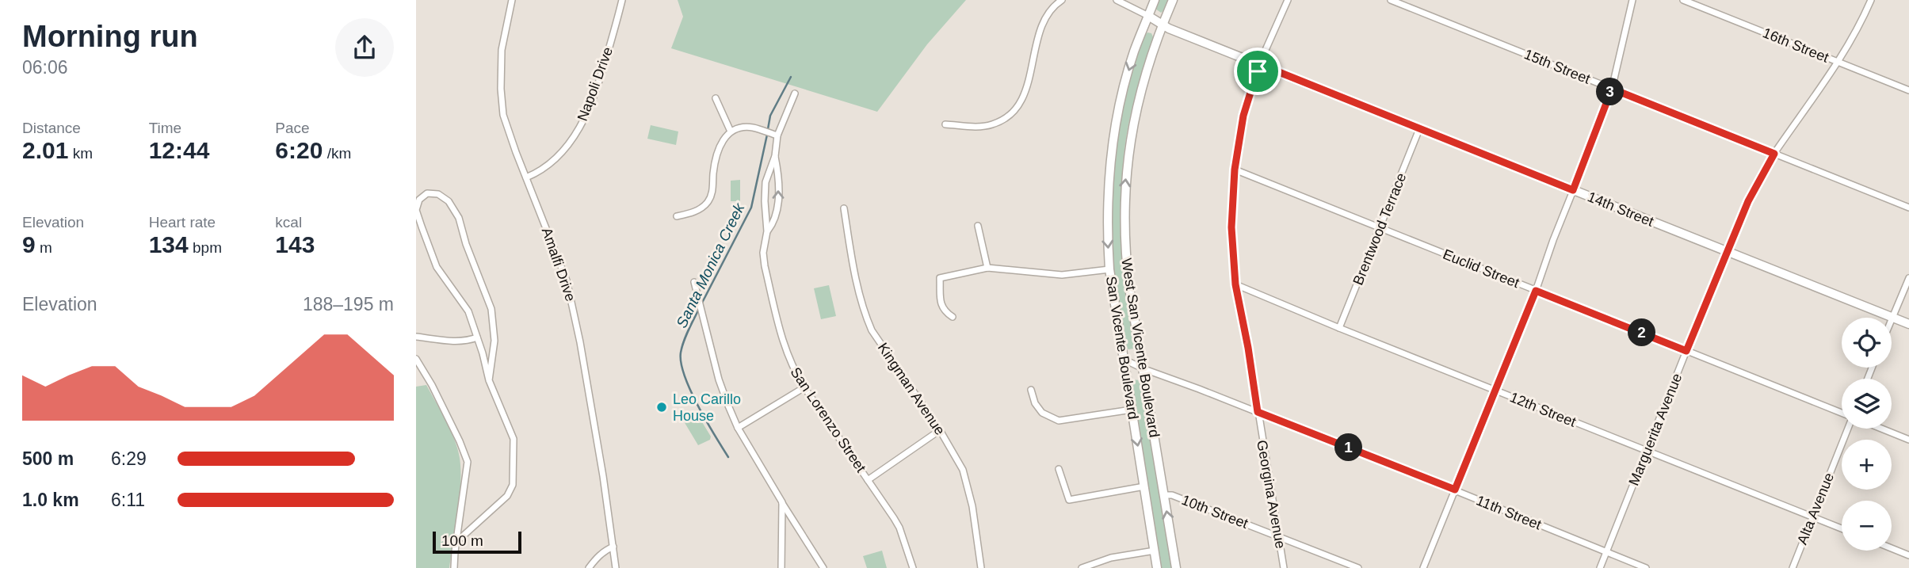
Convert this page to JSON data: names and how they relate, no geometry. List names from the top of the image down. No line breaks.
{"streets":{"main road":["14th Street","San Vicente Boulevard","West San Vicente Boulevard"],"street":["16th Street","15th Street","Napoli Drive","Brentwood Terrace","Amalfi Drive","Euclid Street","Kingman Avenue","12th Street","San Lorenzo Street","Marguerita Avenue","Georgina Avenue","Alta Avenue","10th Street","11th Street"]},"crossings":[["16th Street","Marguerita Avenue"],["15th Street","Marguerita Avenue"],["Napoli Drive","Amalfi Drive"],["14th Street","Brentwood Terrace"],["14th Street","San Vicente Boulevard"],["14th Street","West San Vicente Boulevard"],["14th Street","Marguerita Avenue"],["14th Street","Georgina Avenue"],["Brentwood Terrace","Euclid Street"],["Brentwood Terrace","12th Street"],["Euclid Street","Marguerita Avenue"],["Euclid Street","Georgina Avenue"],["San Vicente Boulevard","11th Street"],["West San Vicente Boulevard","10th Street"],["West San Vicente Boulevard","11th Street"],["12th Street","Marguerita Avenue"],["12th Street","Georgina Avenue"],["12th Street","Alta Avenue"],["Marguerita Avenue","11th Street"],["Georgina Avenue","10th Street"],["Georgina Avenue","11th Street"]],"one_way":["San Vicente Boulevard","West San Vicente Boulevard"],"water":["Santa Monica Creek"],"places":["Leo Carillo House"],"scale_bar":"100 m","page":{"heading":["Morning run","06:06"],"pins":["3","2","1"],"stats":[["Distance","2.01 km"],["Time","12:44"],["Pace","6:20 /km"],["Elevation","9 m"],["Heart rate","134 bpm"],["kcal","143"]],"chart":["Elevation","188–195 m"],"map_buttons":["+","−"],"list":[{"name":"500 m","note":"6:29"},{"name":"1.0 km","note":"6:11"}],"scale":"100 m"}}
